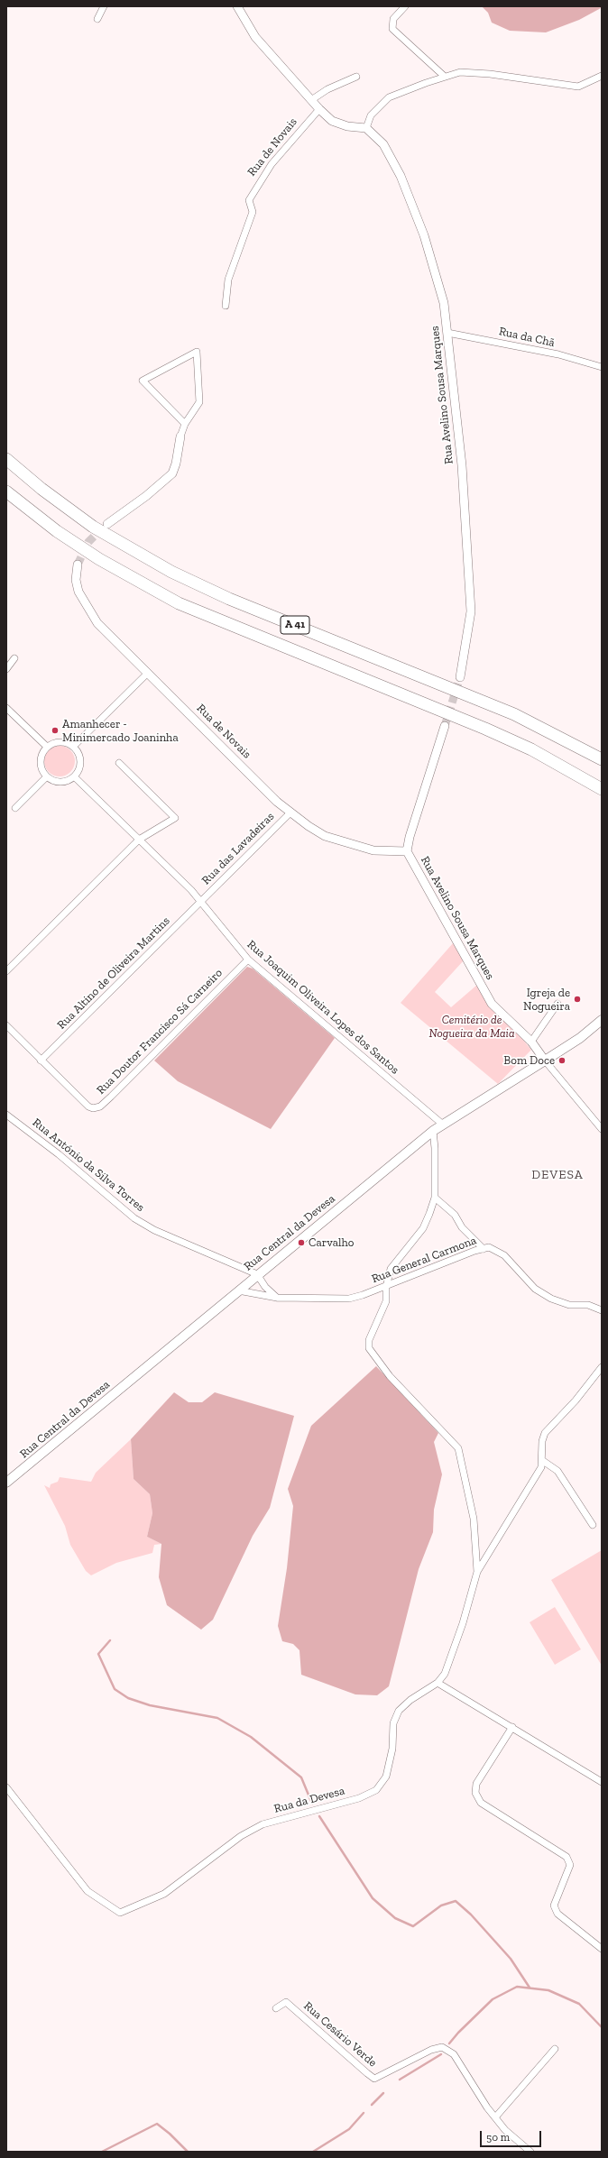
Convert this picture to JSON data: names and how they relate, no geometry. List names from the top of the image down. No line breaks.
{"streets":{"highway":["A 41"],"main road":["Rua Central da Devesa"],"street":["Rua de Novais","Rua da Chã","Rua Avelino Sousa Marques","Rua das Lavadeiras","Rua Altino de Oliveira Martins","Rua Joaquim Oliveira Lopes dos Santos","Rua Doutor Francisco Sá Carneiro","Rua António da Silva Torres","Rua General Carmona","Rua da Devesa","Rua Cesário Verde"]},"crossings":[["Rua de Novais","Rua Avelino Sousa Marques"],["Rua de Novais","Rua das Lavadeiras"],["Rua da Chã","Rua Avelino Sousa Marques"],["Rua Avelino Sousa Marques","Rua Central da Devesa"],["Rua das Lavadeiras","Rua Altino de Oliveira Martins"],["Rua das Lavadeiras","Rua Joaquim Oliveira Lopes dos Santos"],["Rua Altino de Oliveira Martins","Rua Joaquim Oliveira Lopes dos Santos"],["Rua Altino de Oliveira Martins","Rua Doutor Francisco Sá Carneiro"],["Rua Joaquim Oliveira Lopes dos Santos","Rua Doutor Francisco Sá Carneiro"],["Rua Joaquim Oliveira Lopes dos Santos","Rua Central da Devesa"],["Rua António da Silva Torres","Rua Central da Devesa"],["Rua Central da Devesa","Rua General Carmona"]],"districts":["DEVESA"],"parks":["Cemitério de Nogueira da Maia"],"places":["Amanhecer - Minimercado Joaninha","Igreja de Nogueira","Bom Doce","Carvalho"],"scale_bar":"50 m"}
